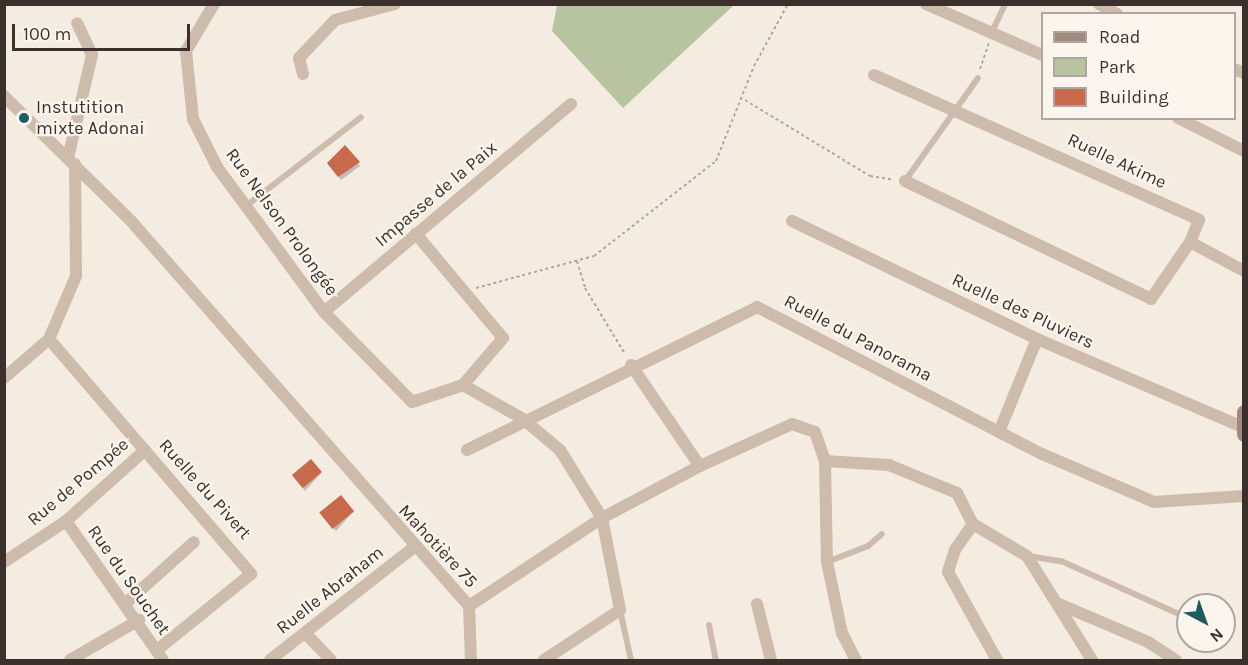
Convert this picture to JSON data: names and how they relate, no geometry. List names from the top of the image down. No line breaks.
{"streets":{"street":["Ruelle Akime","Impasse de la Paix","Rue Nelson Prolongée","Ruelle des Pluviers","Ruelle du Panorama","Rue de Pompée","Ruelle du Pivert","Mahotière 75","Rue du Souchet","Ruelle Abraham"]},"crossings":[["Impasse de la Paix","Rue Nelson Prolongée"],["Rue de Pompée","Ruelle du Pivert"],["Rue de Pompée","Rue du Souchet"],["Ruelle du Pivert","Rue du Souchet"],["Mahotière 75","Ruelle Abraham"]],"places":["Instutition mixte Adonai"],"legend":["Road","Park","Building"],"scale_bar":"100 m","north":"bottom right"}
